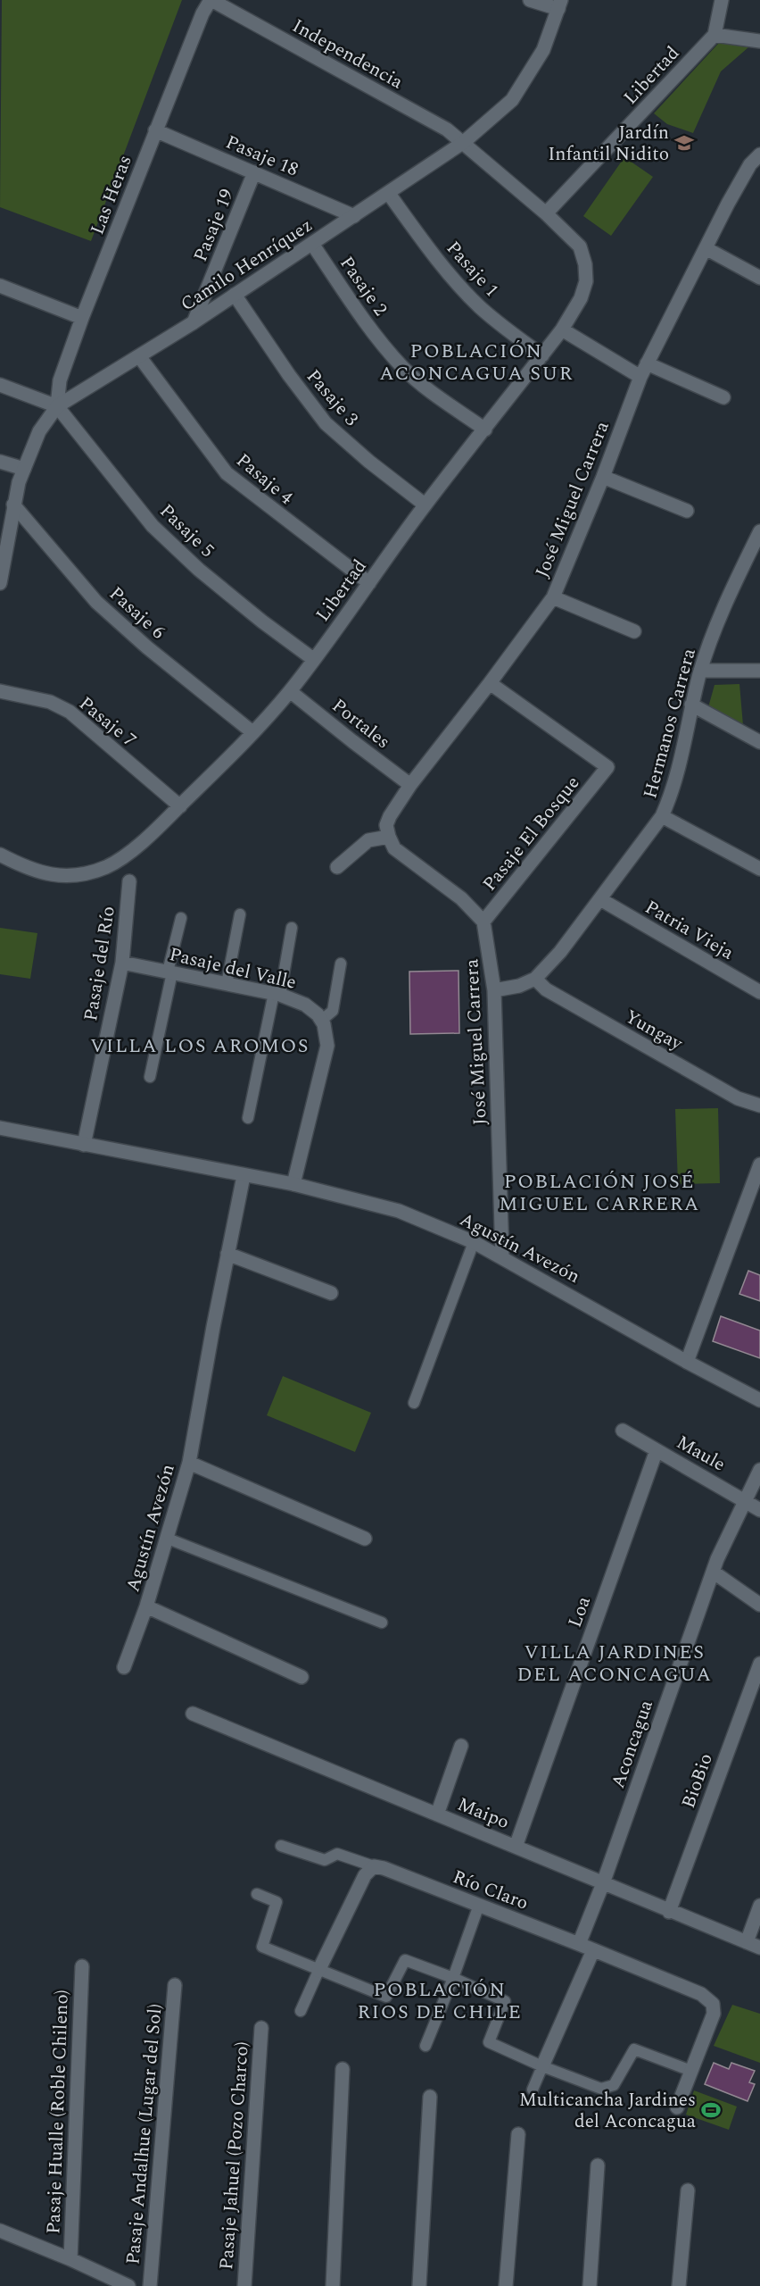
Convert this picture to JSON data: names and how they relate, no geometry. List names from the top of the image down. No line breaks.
{"streets":{"street":["Independencia","Libertad","Pasaje 18","Las Heras","Pasaje 19","Camilo Henríquez","Pasaje 1","Pasaje 2","Pasaje 3","Pasaje 4","José Miguel Carrera","Pasaje 5","Pasaje 6","Pasaje 7","Portales","Hermanos Carrera","Pasaje El Bosque","Patria Vieja","Pasaje del Río","Pasaje del Valle","Yungay","Agustín Avezón","Maule","Loa","Aconcagua","BioBio","Maipo","Río Claro","Pasaje Hualle (Roble Chileno)","Pasaje Andalhue (Lugar del Sol)","Pasaje Jahuel (Pozo Charco)"]},"crossings":[["Independencia","Libertad"],["Independencia","Las Heras"],["Independencia","Camilo Henríquez"],["Libertad","Camilo Henríquez"],["Libertad","Pasaje 1"],["Libertad","Pasaje 2"],["Libertad","Pasaje 3"],["Libertad","Pasaje 4"],["Libertad","Pasaje 5"],["Libertad","Pasaje 6"],["Libertad","Pasaje 7"],["Libertad","Portales"],["Pasaje 18","Las Heras"],["Pasaje 18","Pasaje 19"],["Pasaje 18","Camilo Henríquez"],["Las Heras","Camilo Henríquez"],["Las Heras","Pasaje 5"],["Pasaje 19","Camilo Henríquez"],["Camilo Henríquez","Pasaje 1"],["Camilo Henríquez","Pasaje 2"],["Camilo Henríquez","Pasaje 3"],["Camilo Henríquez","Pasaje 4"],["Camilo Henríquez","Pasaje 5"],["Camilo Henríquez","Pasaje 6"],["José Miguel Carrera","Portales"],["José Miguel Carrera","Hermanos Carrera"],["José Miguel Carrera","Pasaje El Bosque"],["José Miguel Carrera","Agustín Avezón"],["Hermanos Carrera","Patria Vieja"],["Hermanos Carrera","Yungay"],["Pasaje del Río","Pasaje del Valle"],["Pasaje del Río","Agustín Avezón"],["Maule","Loa"],["Maule","Aconcagua"],["Loa","Maipo"],["Aconcagua","Maipo"],["Aconcagua","Río Claro"],["BioBio","Maipo"]],"districts":["POBLACIÓN ACONCAGUA SUR","VILLA LOS AROMOS","POBLACIÓN JOSÉ MIGUEL CARRERA","VILLA JARDINES DEL ACONCAGUA","POBLACIÓN RIOS DE CHILE"],"places":{"school or university":["Jardín Infantil Nidito"],"sports":["Multicancha Jardines del Aconcagua"]}}
